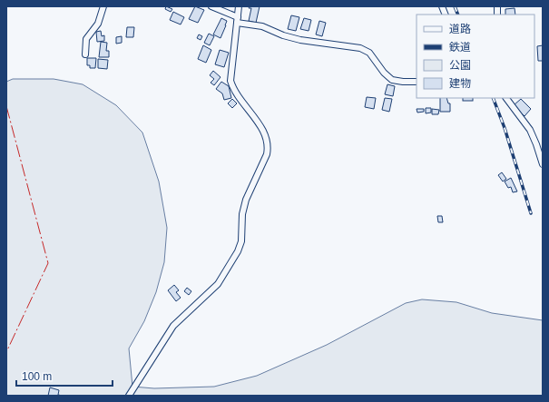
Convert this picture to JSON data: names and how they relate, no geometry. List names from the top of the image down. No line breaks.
{"legend":["道路","鉄道","公園","建物"],"scale_bar":"100 m"}
